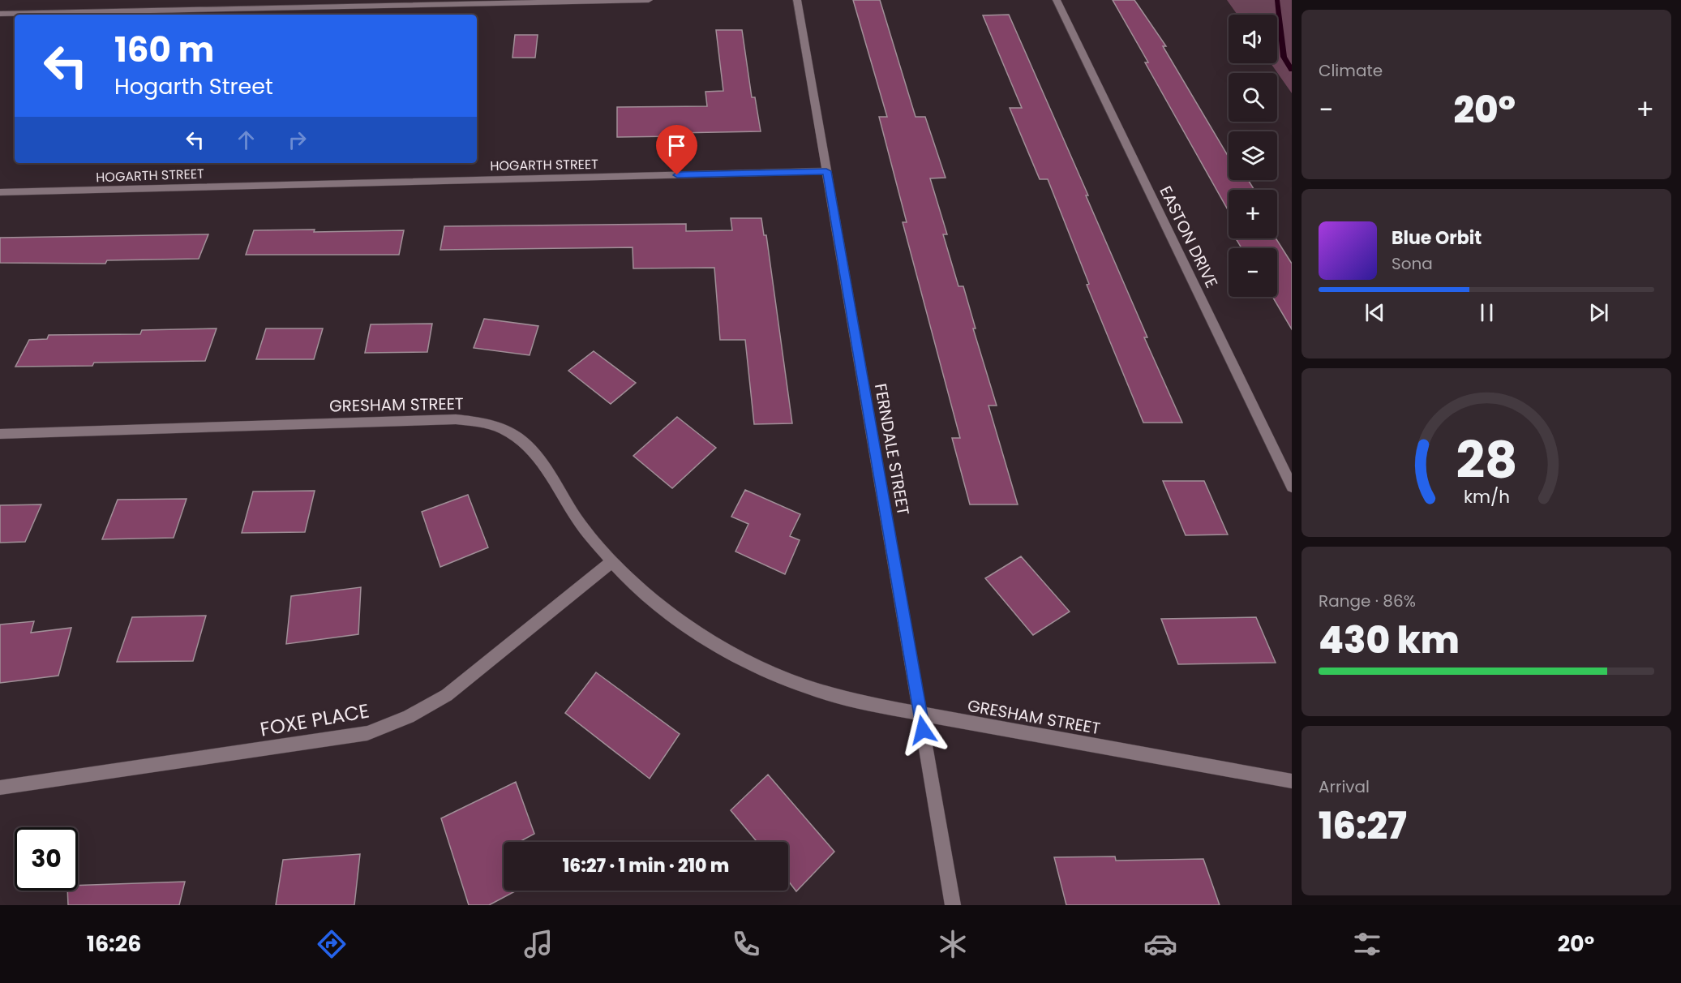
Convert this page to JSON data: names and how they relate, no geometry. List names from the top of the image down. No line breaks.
{"streets":{"street":["HOGARTH STREET","EASTON DRIVE","GRESHAM STREET","FERNDALE STREET","FOXE PLACE"]},"crossings":[["HOGARTH STREET","FERNDALE STREET"],["GRESHAM STREET","FERNDALE STREET"],["GRESHAM STREET","FOXE PLACE"]],"page":{"tile":["Climate",["Range · 86%","430 km"],["Arrival","16:27"]],"map_buttons":["+","−"],"turn":["160 m","Hogarth Street"],"heat":["−","20°","+"],"song":["Blue Orbit","Sona"],"limit":"30","trip":"16:27 · 1 min · 210 m","tabs":["16:26","20°"],"gauge":["28","km/h"]}}
